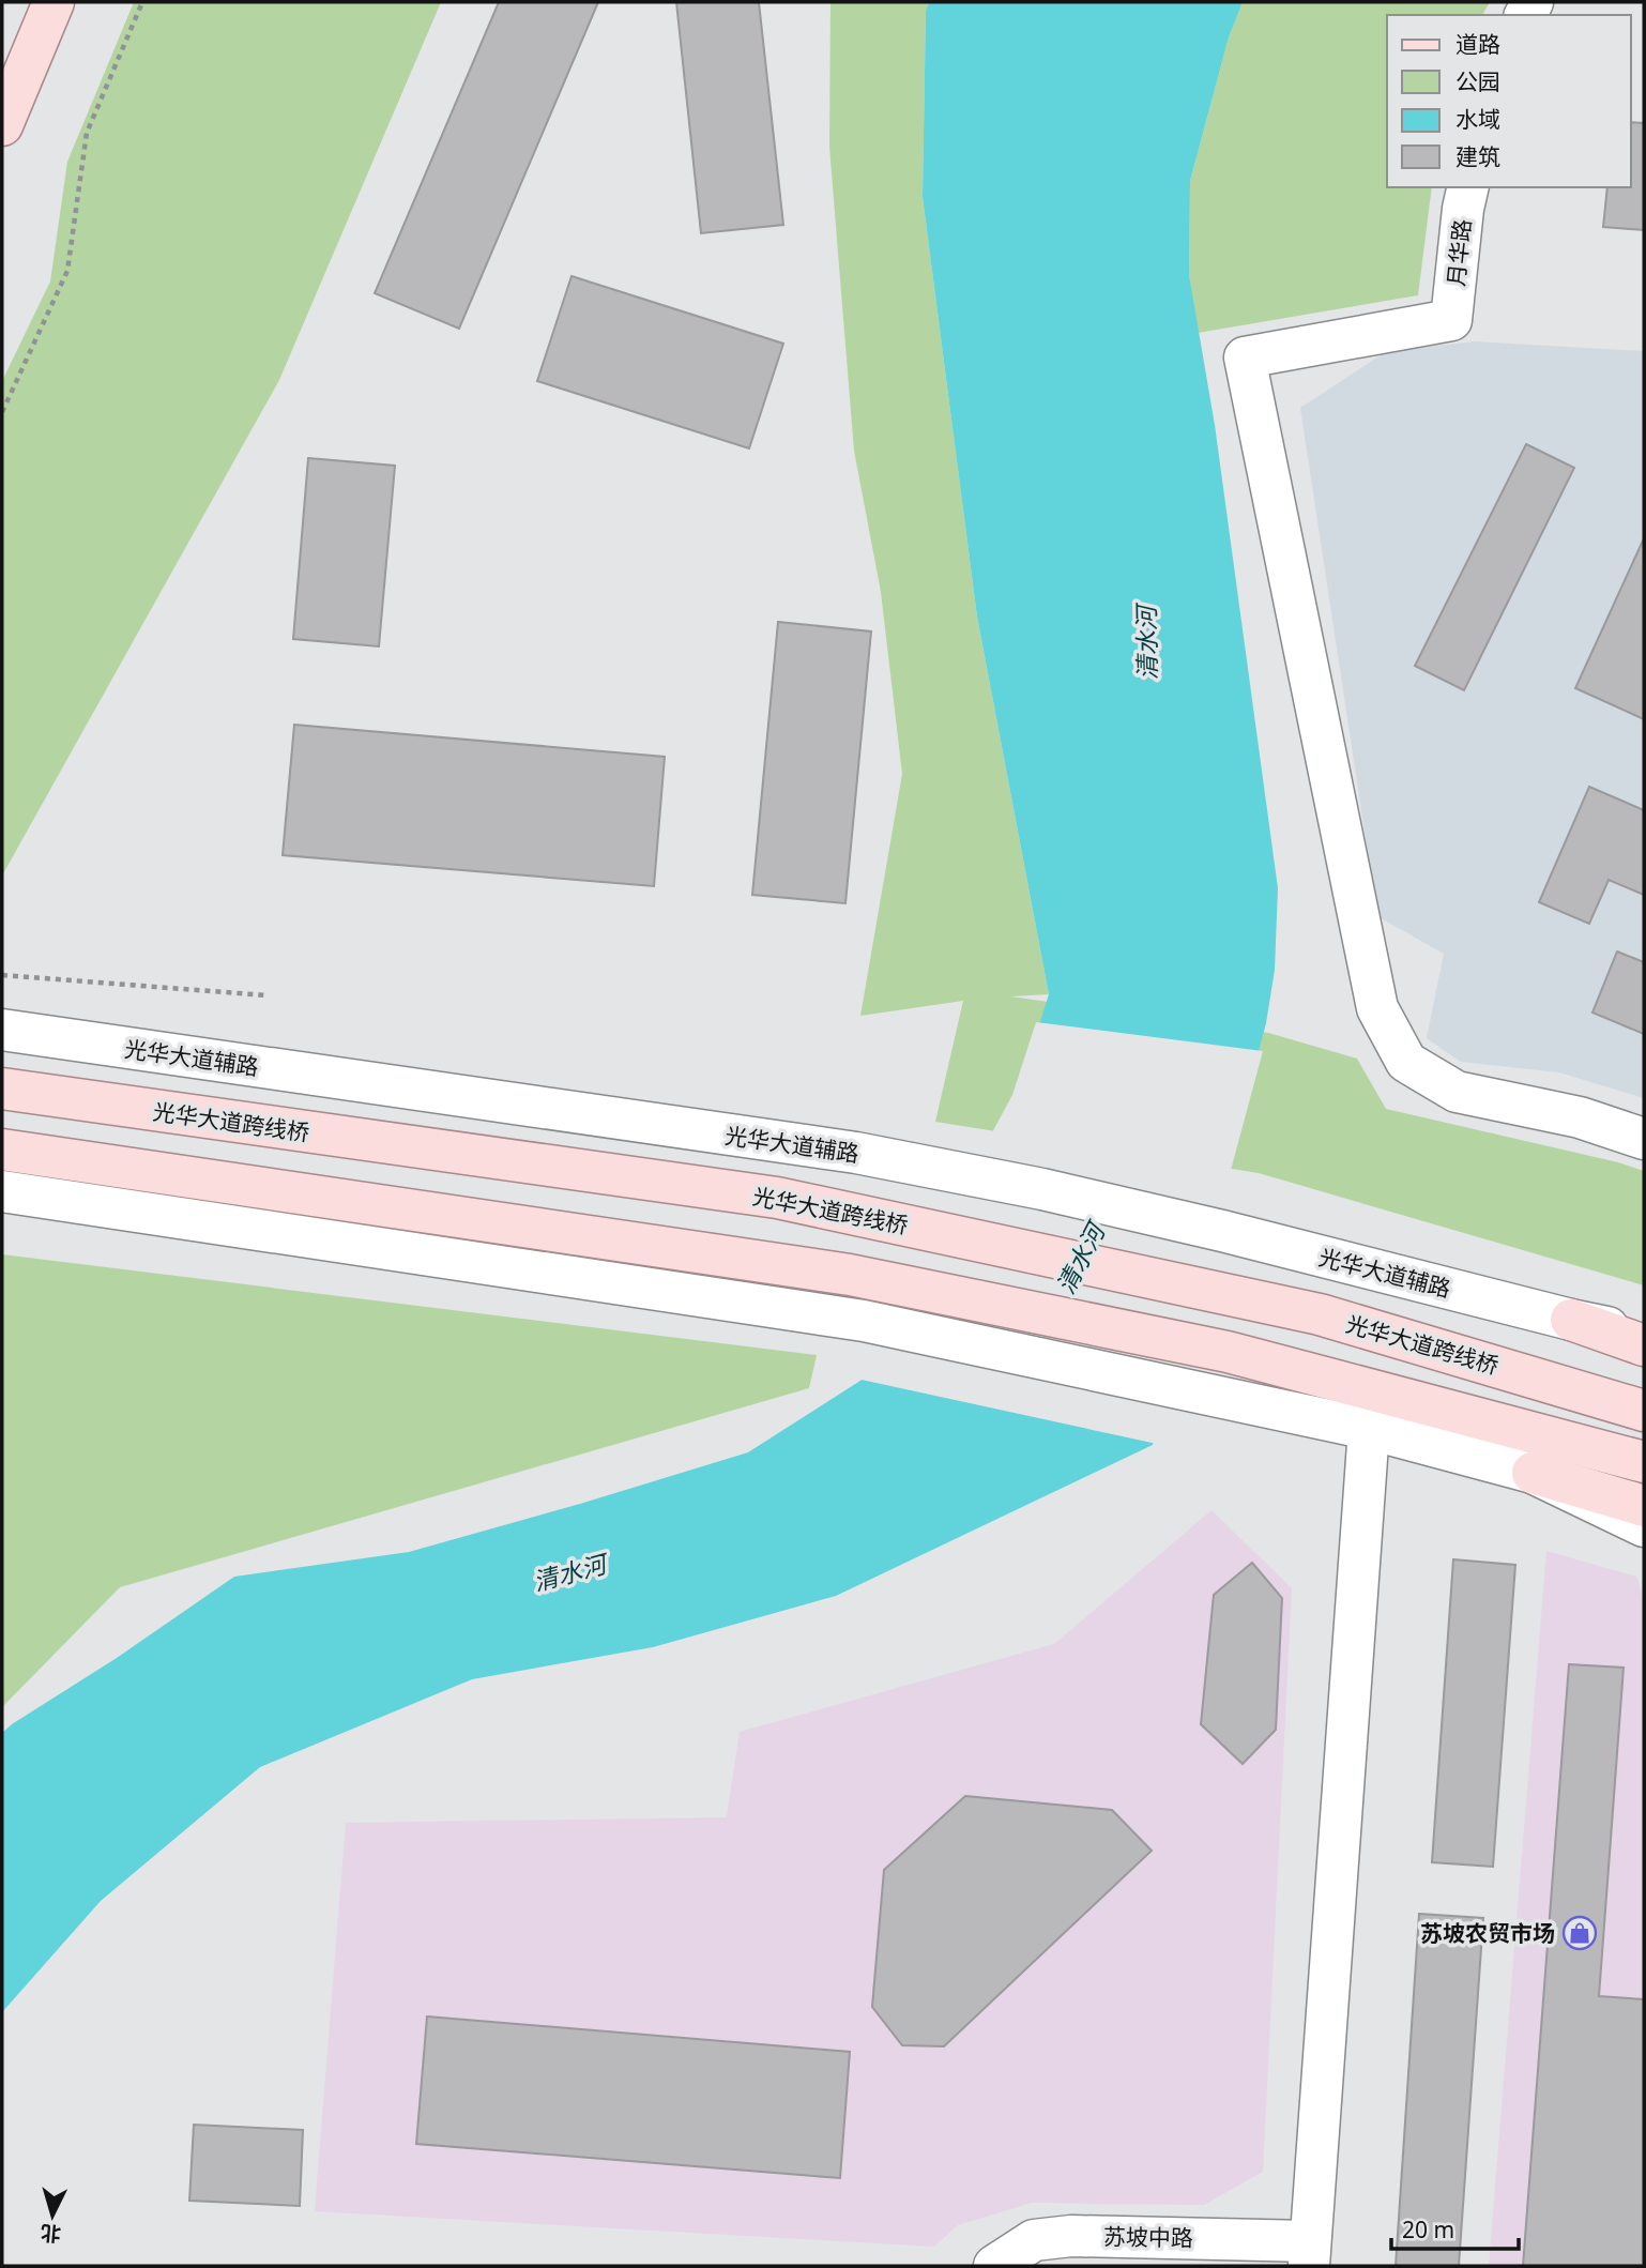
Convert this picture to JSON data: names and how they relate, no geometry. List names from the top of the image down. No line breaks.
{"streets":{"main road":["光华大道跨线桥"],"street":["月华路","光华大道辅路","苏坡中路"]},"water":["清水河"],"places":{"shop":["苏坡农贸市场"]},"legend":["道路","公园","水域","建筑"],"scale_bar":"20 m","north":"bottom"}
